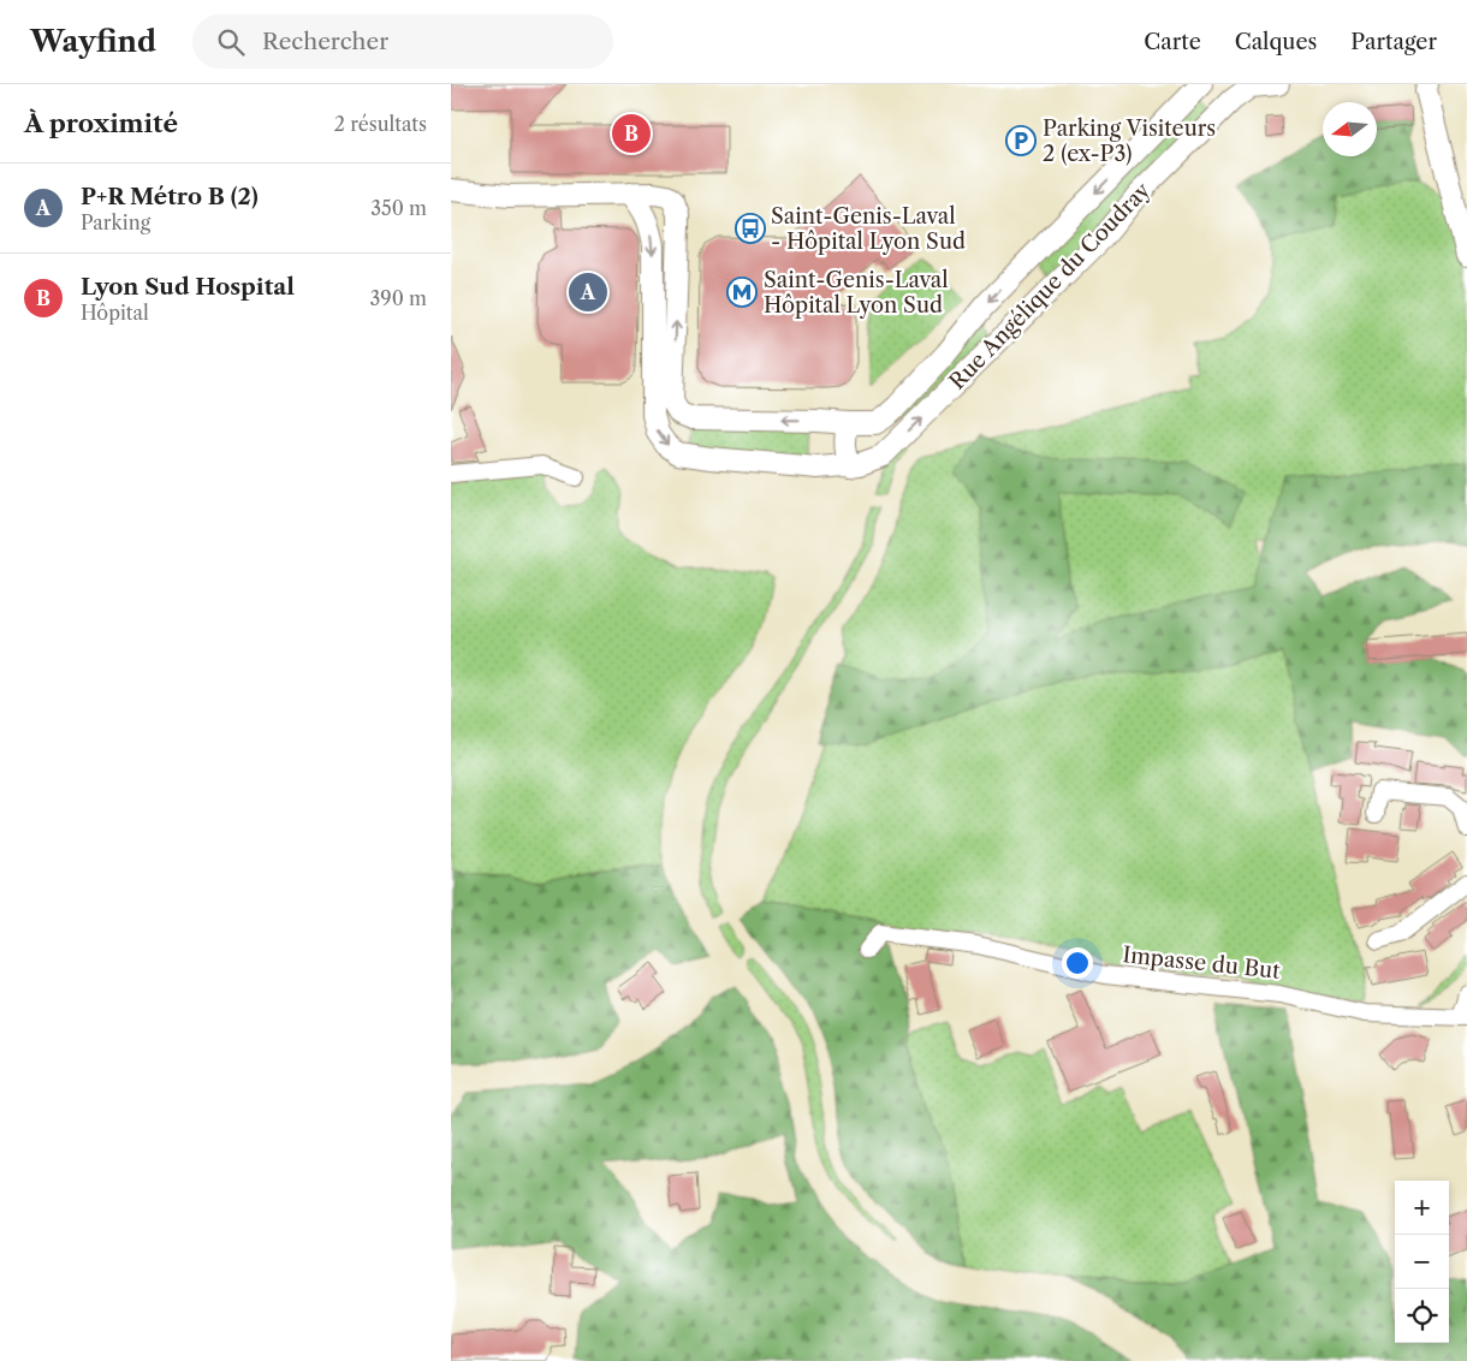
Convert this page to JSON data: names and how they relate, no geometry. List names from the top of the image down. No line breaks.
{"streets":{"street":["Rue Angélique du Coudray","Impasse du But"]},"places":{"parking":["Parking Visiteurs 2 (ex-P3)"],"bus stop":["Saint-Genis-Laval - Hôpital Lyon Sud"],"metro station":["Saint-Genis-Laval Hôpital Lyon Sud"]},"north":"left","page":{"header":"Wayfind","search":"Rechercher","nav":["Carte","Calques","Partager"],"heading":["À proximité","2 résultats"],"pins":["B","A"],"list":[{"mark":"A","name":"P+R Métro B (2)","note":"Parking","value":"350 m"},{"mark":"B","name":"Lyon Sud Hospital","note":"Hôpital","value":"390 m"}],"map_buttons":["+","−"]}}
